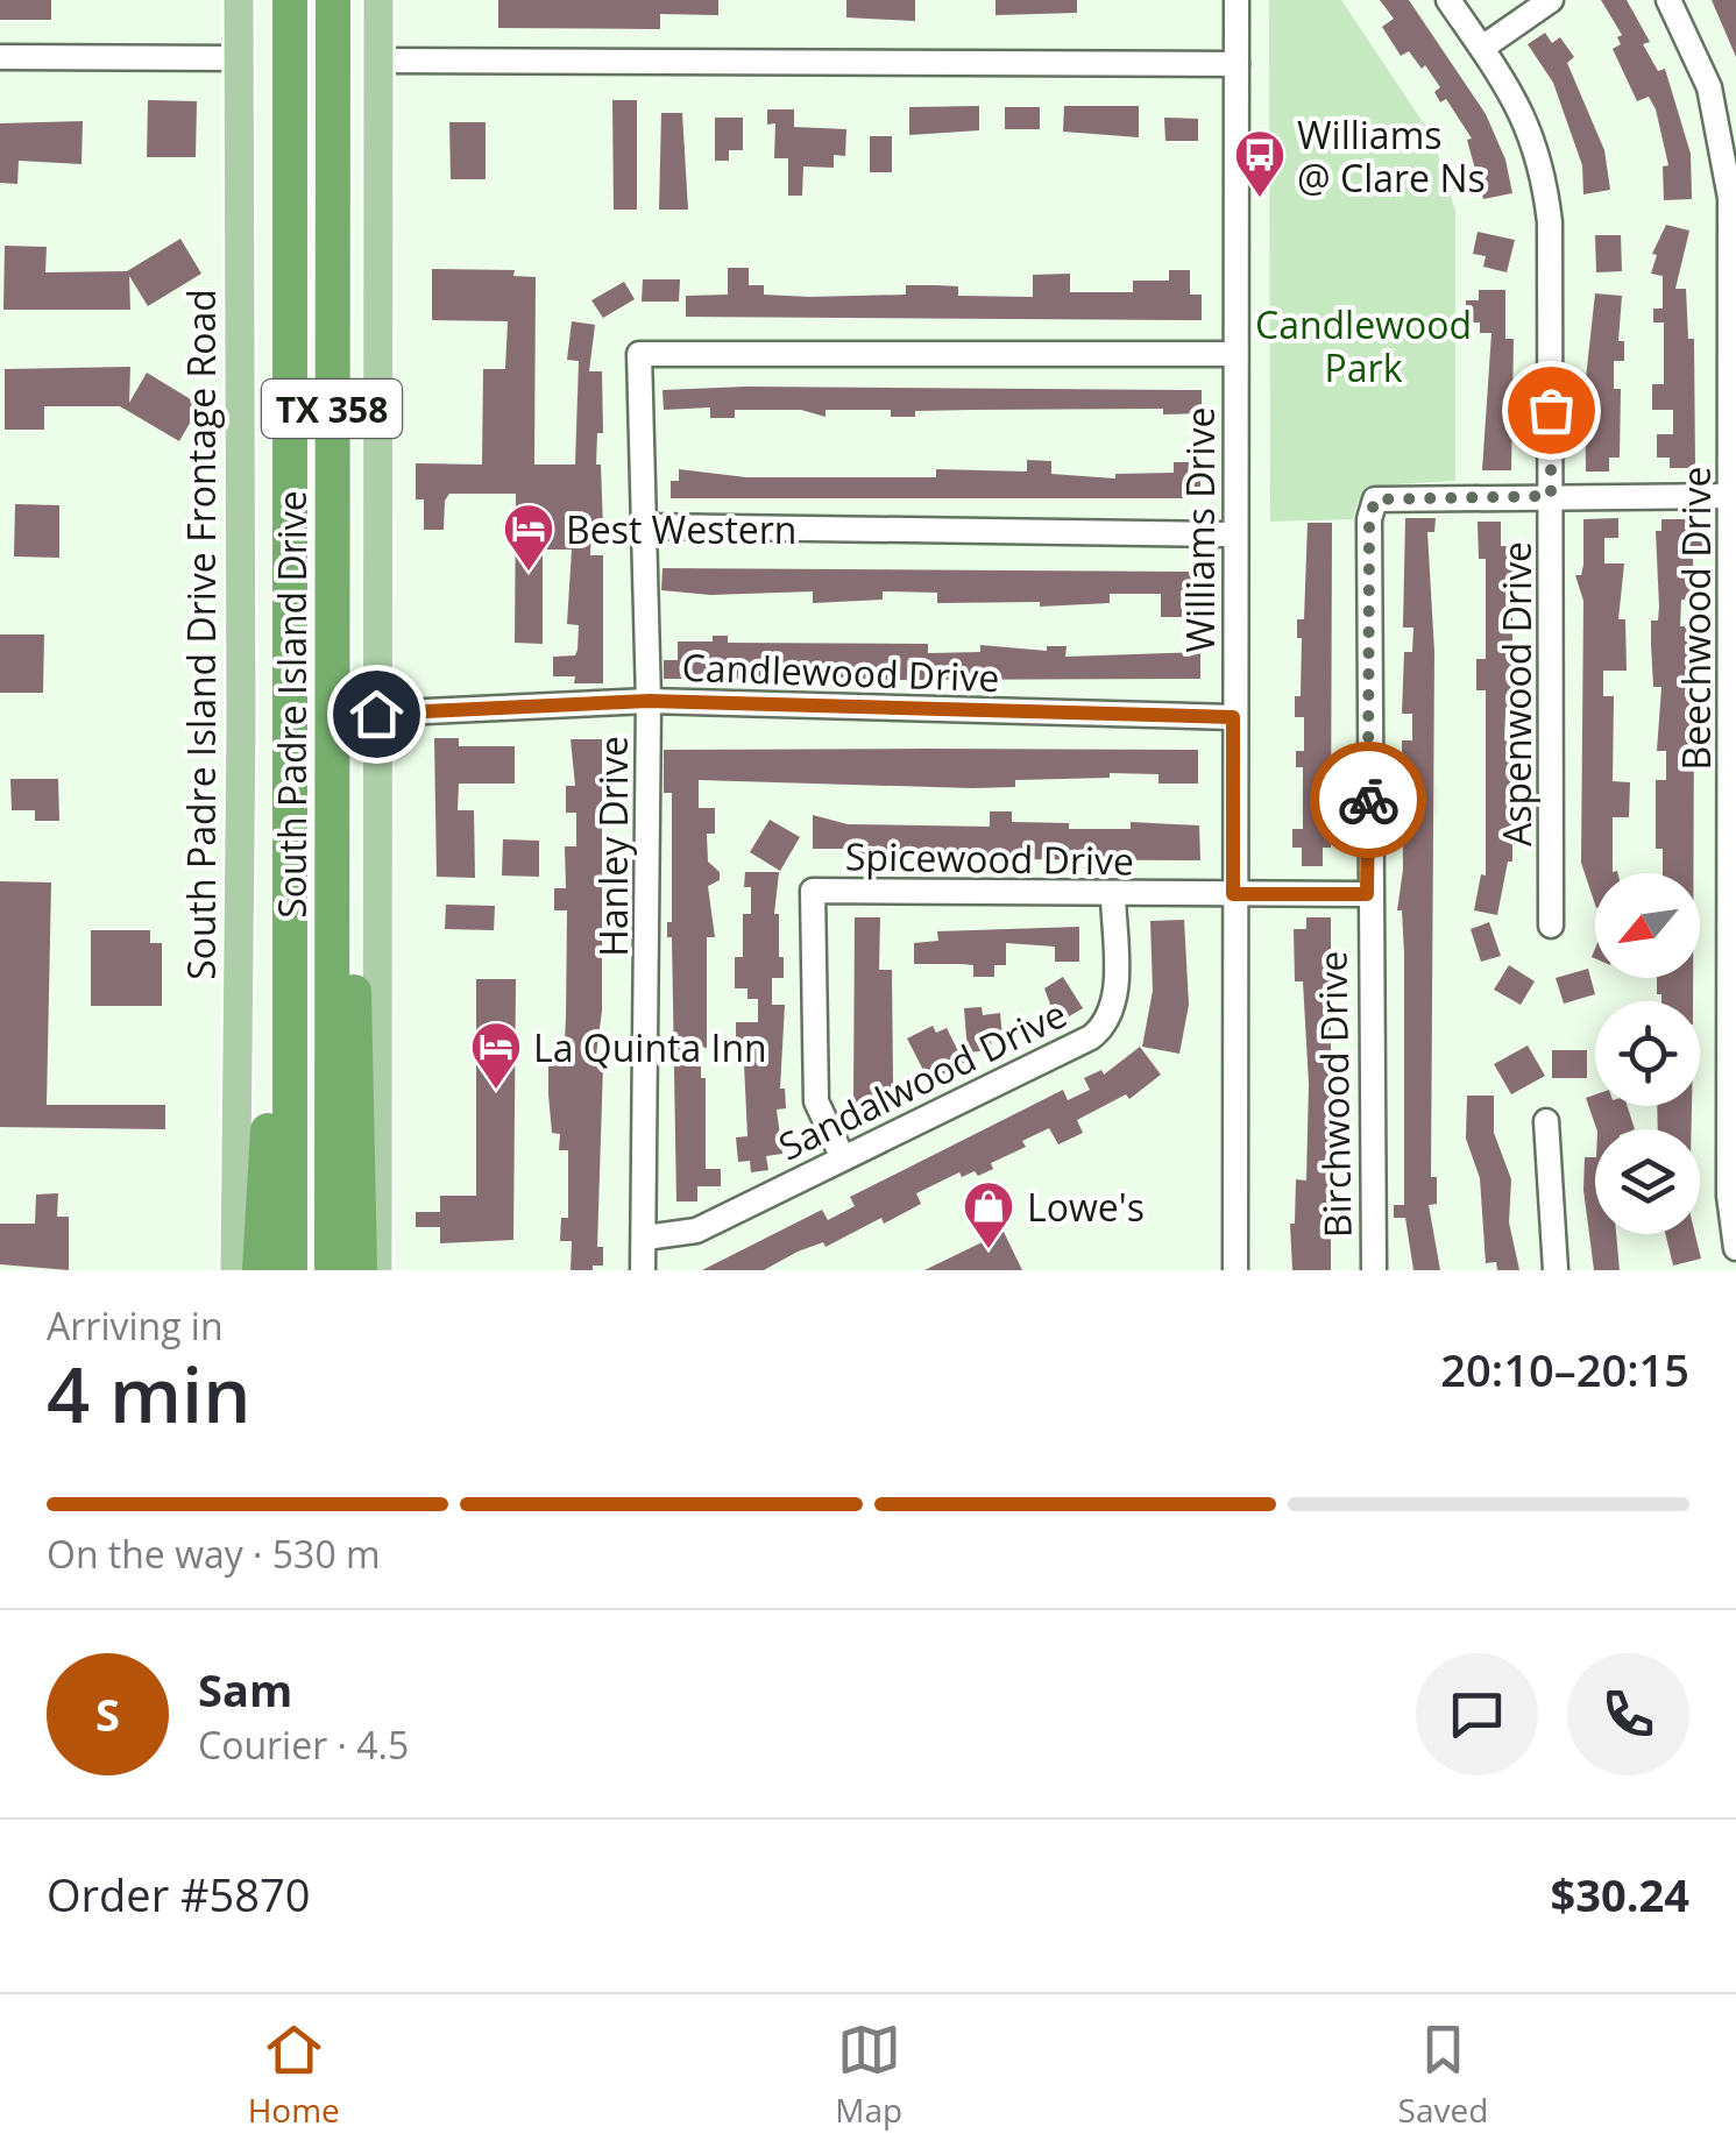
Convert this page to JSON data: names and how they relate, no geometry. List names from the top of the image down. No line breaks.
{"streets":{"highway":["TX 358","South Padre Island Drive"],"main road":["South Padre Island Drive Frontage Road"],"street":["Williams Drive","Beechwood Drive","Candlewood Drive","Aspenwood Drive","Hanley Drive","Spicewood Drive","Sandalwood Drive","Birchwood Drive"]},"crossings":[["Williams Drive","Candlewood Drive"],["Williams Drive","Hanley Drive"],["Williams Drive","Spicewood Drive"],["Candlewood Drive","Hanley Drive"],["Aspenwood Drive","Birchwood Drive"],["Hanley Drive","Sandalwood Drive"],["Spicewood Drive","Sandalwood Drive"],["Spicewood Drive","Birchwood Drive"]],"parks":["Candlewood Park"],"places":{"bus stop":["Williams @ Clare Ns"],"hotel":["Best Western","La Quinta Inn"],"shop":["Lowe's"]},"north":"bottom left","page":{"heading":["4 min","Arriving in","20:10–20:15"],"panel":["Sam","Courier · 4.5","Order #5870","$30.24"],"bar":"On the way · 530 m","round":"S","tabs":["Home","Map","Saved"]}}
